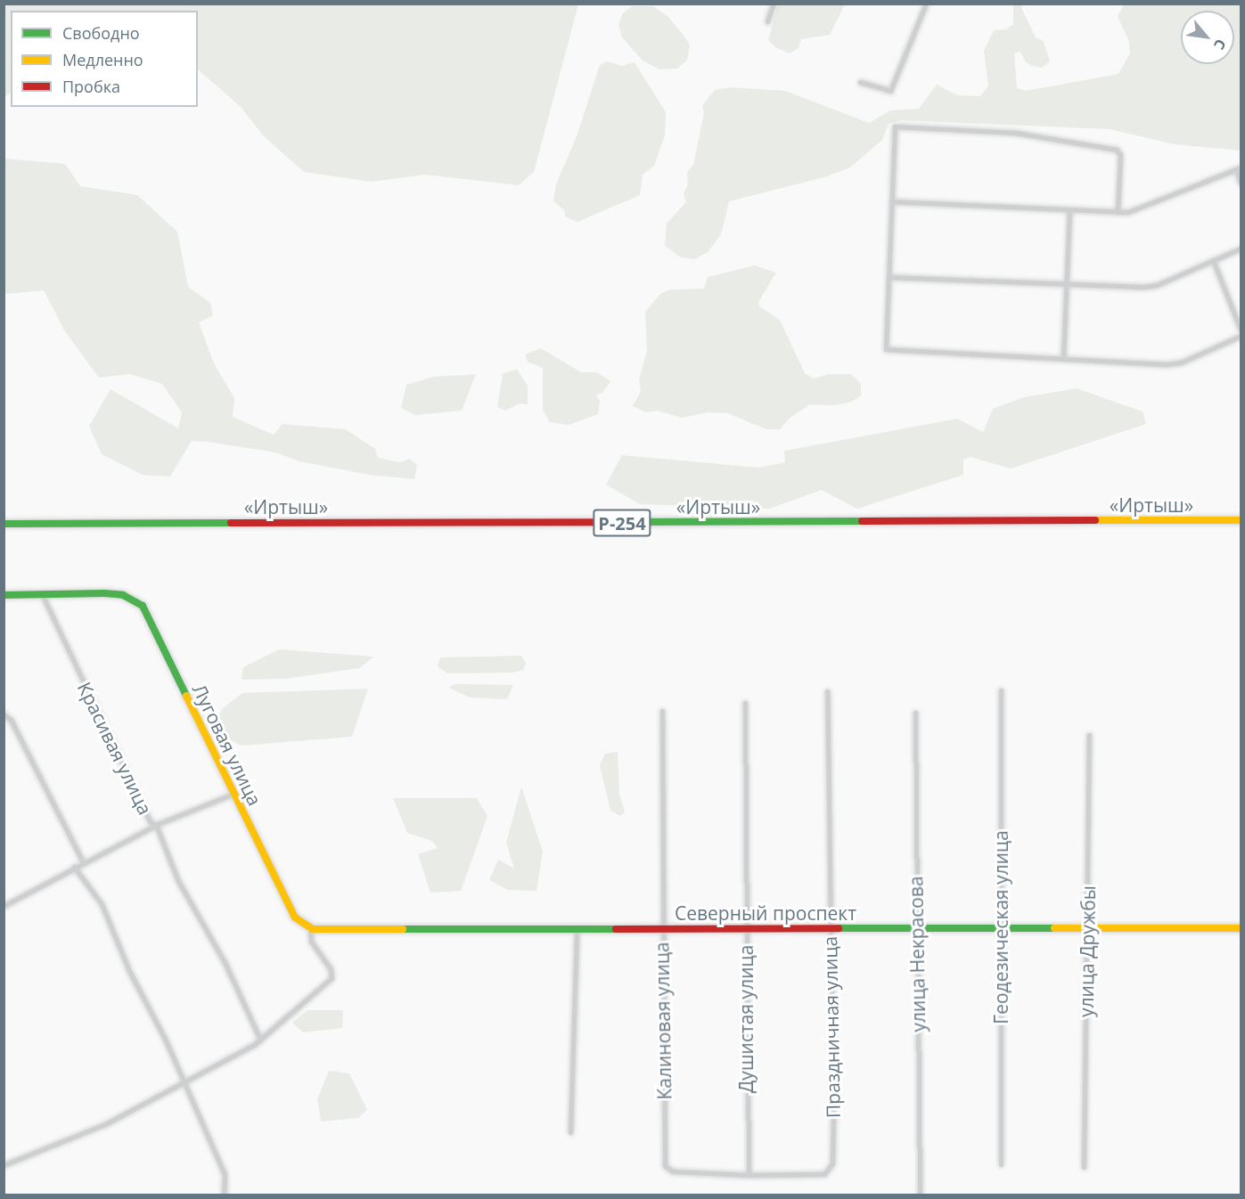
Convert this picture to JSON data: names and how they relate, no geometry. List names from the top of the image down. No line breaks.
{"streets":{"main road":["«Иртыш»","Р-254","Луговая улица","Северный проспект"],"street":["Красивая улица","Геодезическая улица","улица Дружбы","улица Некрасова","Душистая улица","Калиновая улица","Праздничная улица"]},"crossings":[["Луговая улица","Красивая улица"],["Луговая улица","Северный проспект"],["Северный проспект","Геодезическая улица"],["Северный проспект","улица Дружбы"],["Северный проспект","улица Некрасова"],["Северный проспект","Душистая улица"],["Северный проспект","Калиновая улица"],["Северный проспект","Праздничная улица"],["Душистая улица","Калиновая улица"],["Душистая улица","Праздничная улица"],["Калиновая улица","Праздничная улица"]],"legend":["Свободно","Медленно","Пробка"],"north":"bottom right"}
